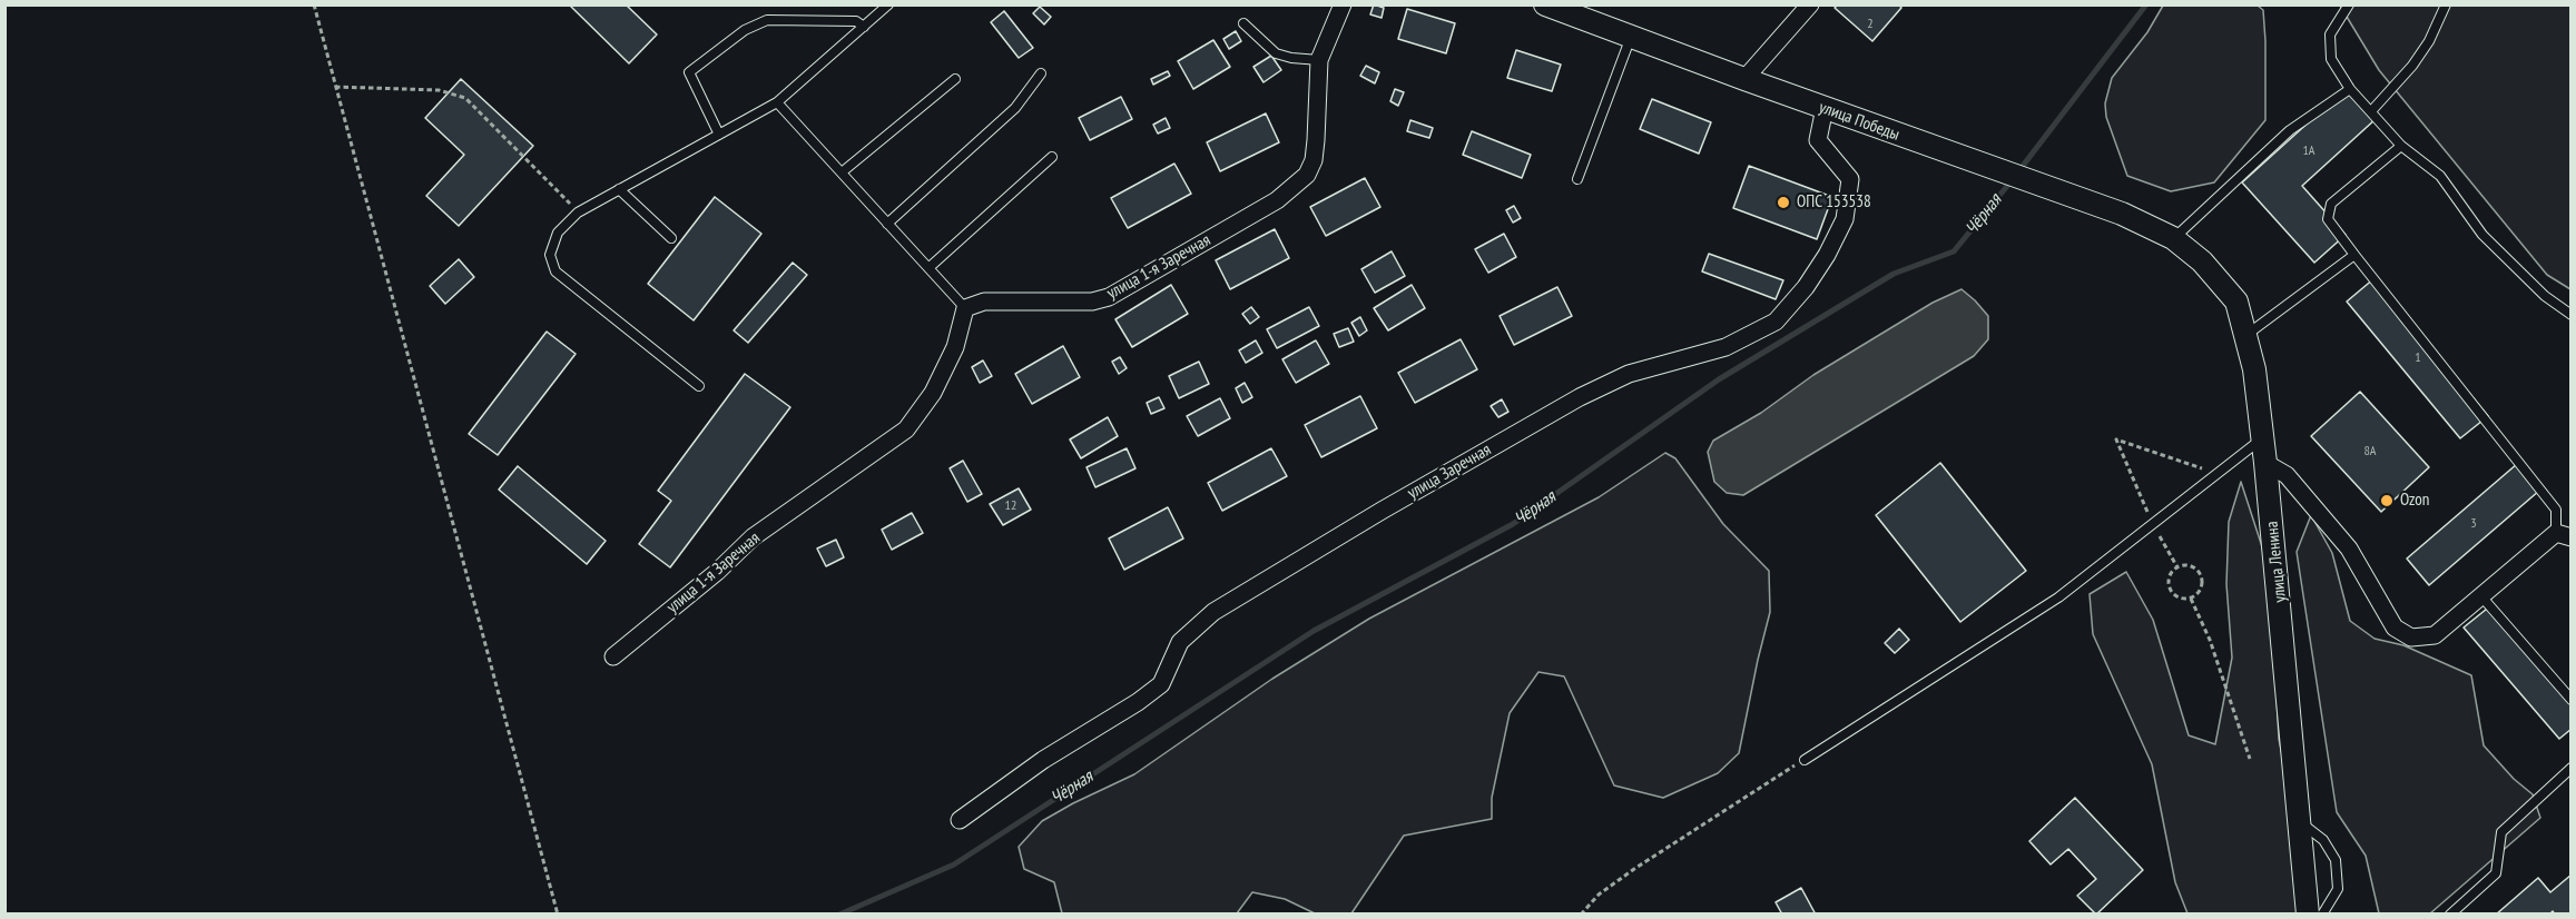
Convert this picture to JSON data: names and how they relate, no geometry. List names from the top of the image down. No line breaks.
{"streets":{"street":["улица Победы","улица 1-я Заречная","улица Заречная","улица Ленина"]},"crossings":[["улица Победы","улица Заречная"],["улица Победы","улица Ленина"]],"water":["Чёрная"],"places":["ОПС 153538","Ozon"],"house_numbers":["2","1А","1","8А","12","3"]}
